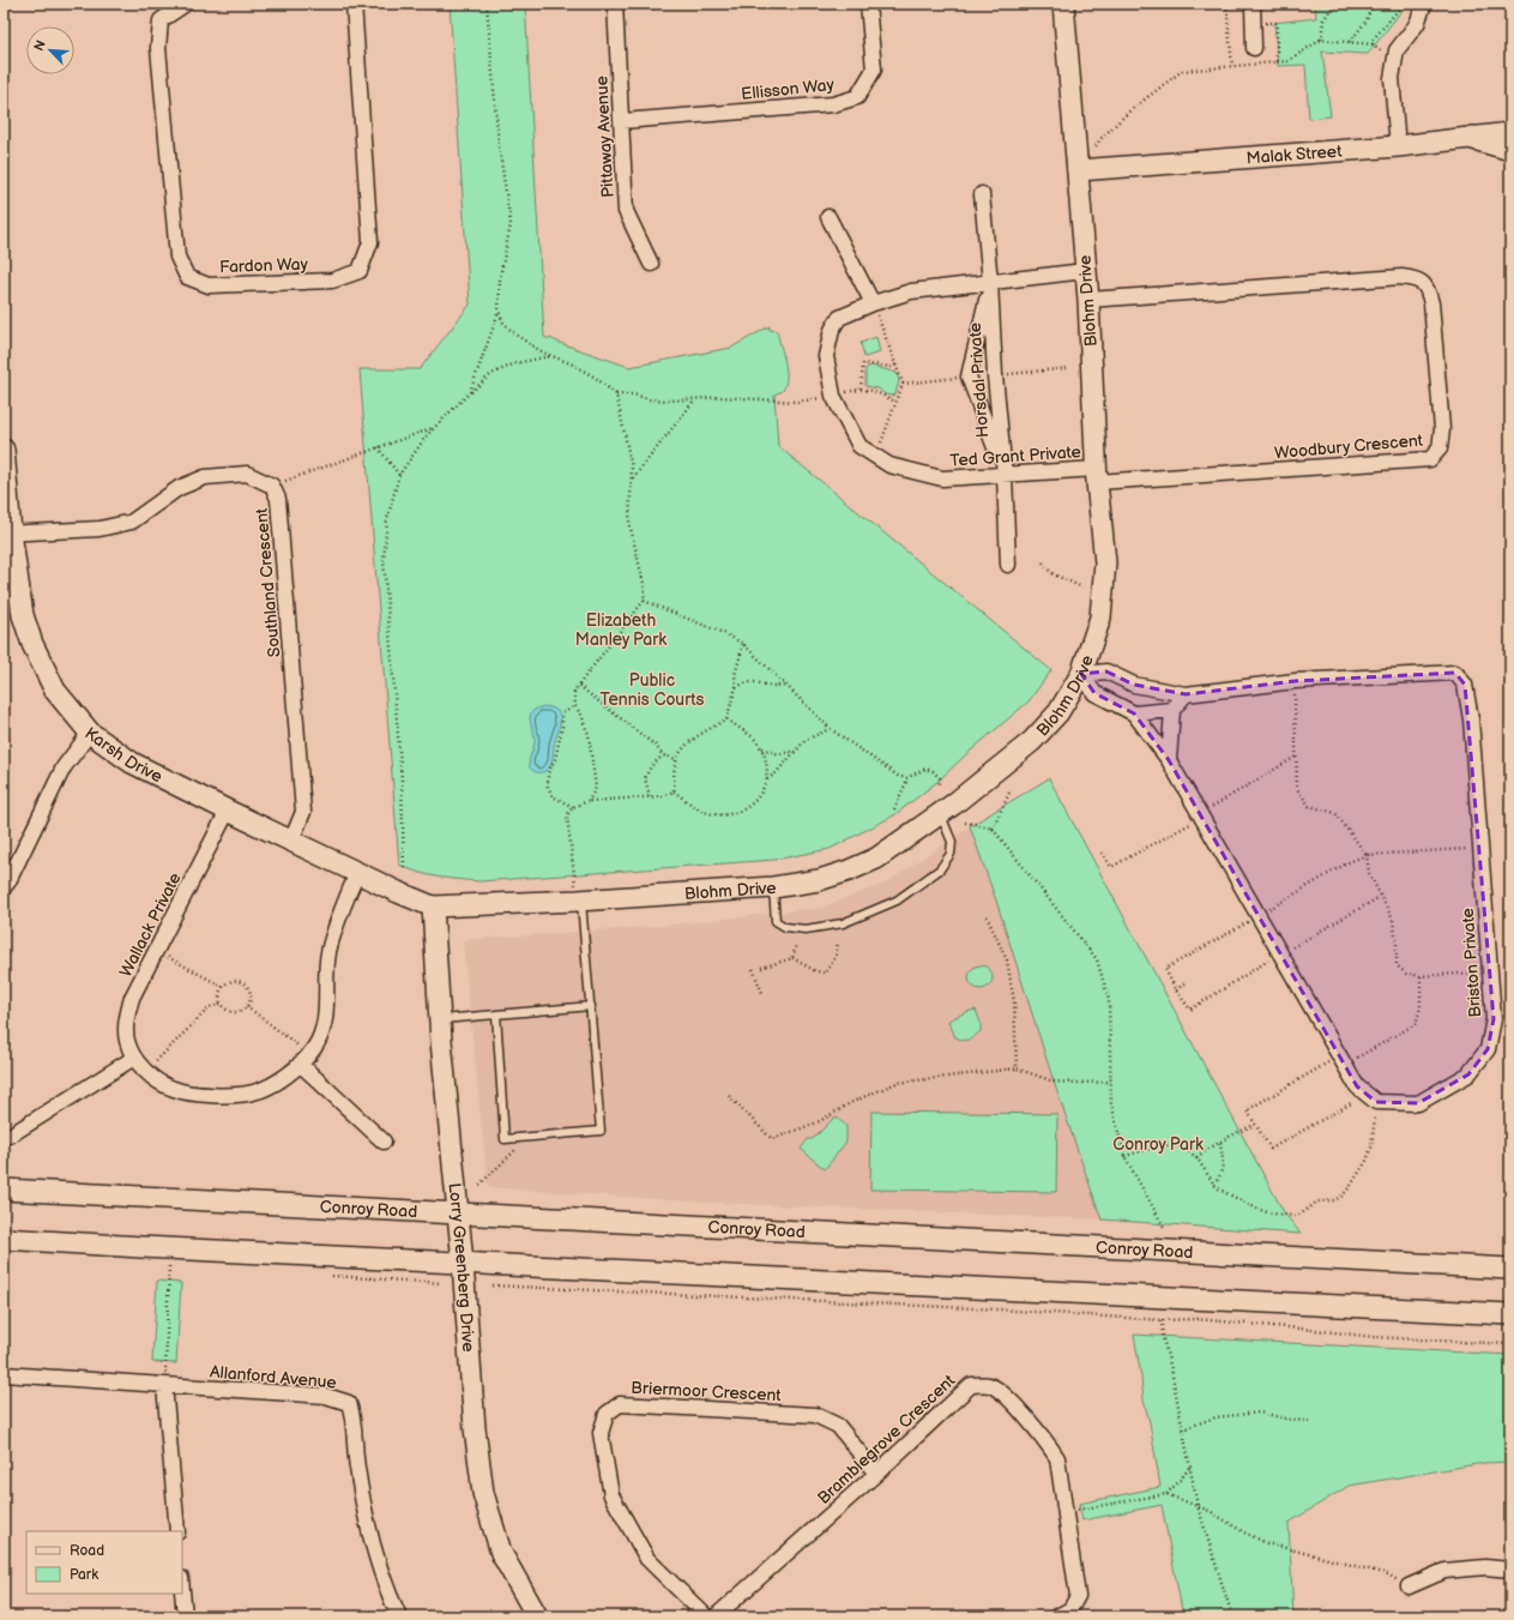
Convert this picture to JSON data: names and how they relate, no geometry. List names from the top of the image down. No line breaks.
{"streets":{"street":["Ellisson Way","Pittaway Avenue","Malak Street","Fardon Way","Blohm Drive","Horsdal Private","Woodbury Crescent","Ted Grant Private","Southland Crescent","Karsh Drive","Wallack Private","Briston Private","Conroy Road","Lorry Greenberg Drive","Allanford Avenue","Briermoor Crescent","Bramblegrove Crescent"]},"crossings":[["Ellisson Way","Pittaway Avenue"],["Malak Street","Blohm Drive"],["Blohm Drive","Woodbury Crescent"],["Blohm Drive","Ted Grant Private"],["Blohm Drive","Karsh Drive"],["Blohm Drive","Briston Private"],["Blohm Drive","Lorry Greenberg Drive"],["Horsdal Private","Ted Grant Private"],["Woodbury Crescent","Ted Grant Private"],["Southland Crescent","Karsh Drive"],["Karsh Drive","Wallack Private"],["Karsh Drive","Lorry Greenberg Drive"],["Conroy Road","Lorry Greenberg Drive"],["Briermoor Crescent","Bramblegrove Crescent"]],"parks":["Elizabeth Manley Park","Public Tennis Courts","Conroy Park"],"legend":["Road","Park"],"north":"top left"}
